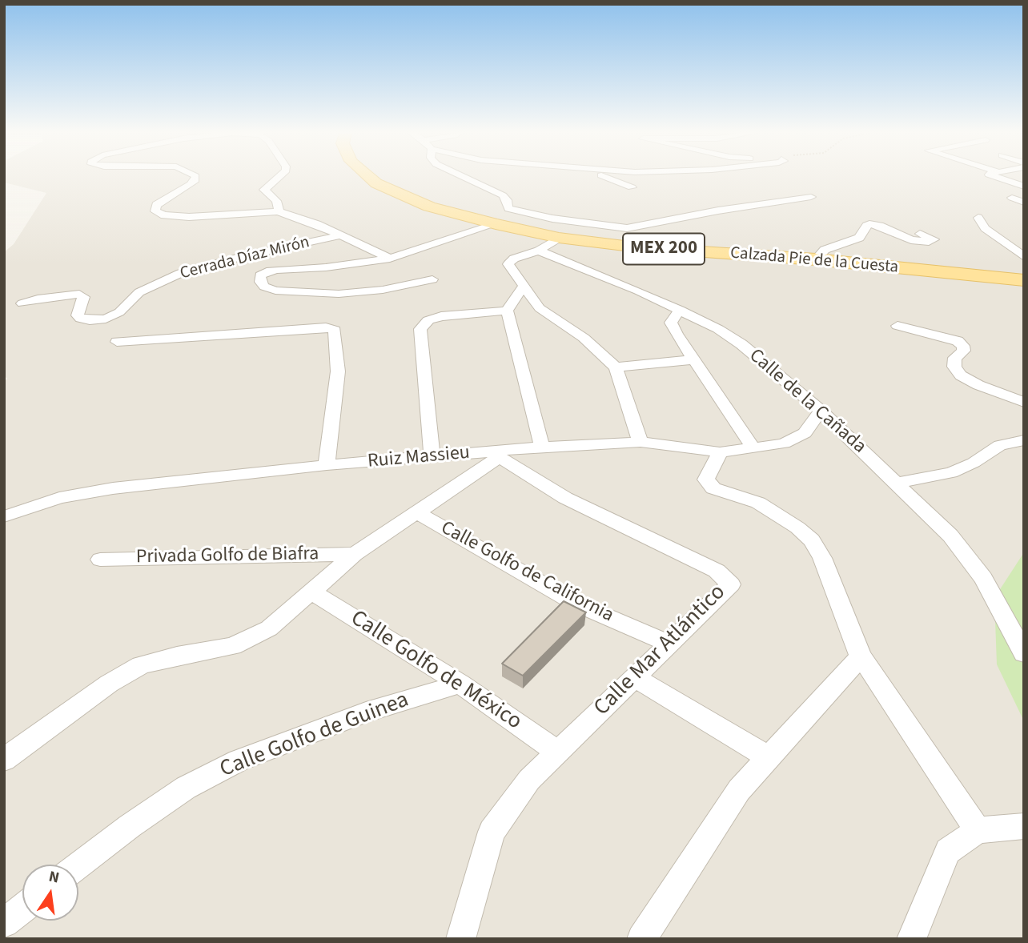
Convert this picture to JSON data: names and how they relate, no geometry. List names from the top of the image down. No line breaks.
{"streets":{"main road":["MEX 200","Calzada Pie de la Cuesta"],"street":["Cerrada Díaz Mirón","Calle de la Cañada","Ruiz Massieu","Privada Golfo de Biafra","Calle Golfo de California","Calle Mar Atlántico","Calle Golfo de México","Calle Golfo de Guinea"]},"crossings":[["Calle de la Cañada","Ruiz Massieu"],["Ruiz Massieu","Calle Mar Atlántico"],["Calle Golfo de California","Calle Mar Atlántico"],["Calle Mar Atlántico","Calle Golfo de México"],["Calle Golfo de México","Calle Golfo de Guinea"]],"north":"top"}
